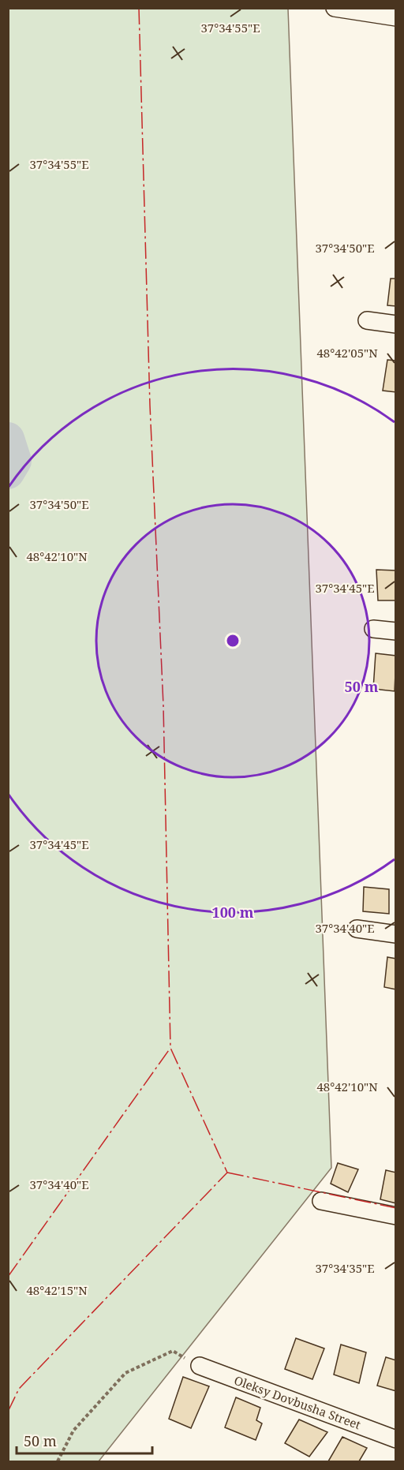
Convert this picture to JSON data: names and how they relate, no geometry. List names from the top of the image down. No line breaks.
{"streets":{"street":["Oleksy Dovbusha Street"]},"scale_bar":"50 m","coordinates":["37°34'55\"E","37°34'50\"E","48°42'05\"N","48°42'10\"N","37°34'45\"E","37°34'40\"E","37°34'35\"E","48°42'15\"N"],"rings":["50 m","100 m"]}
